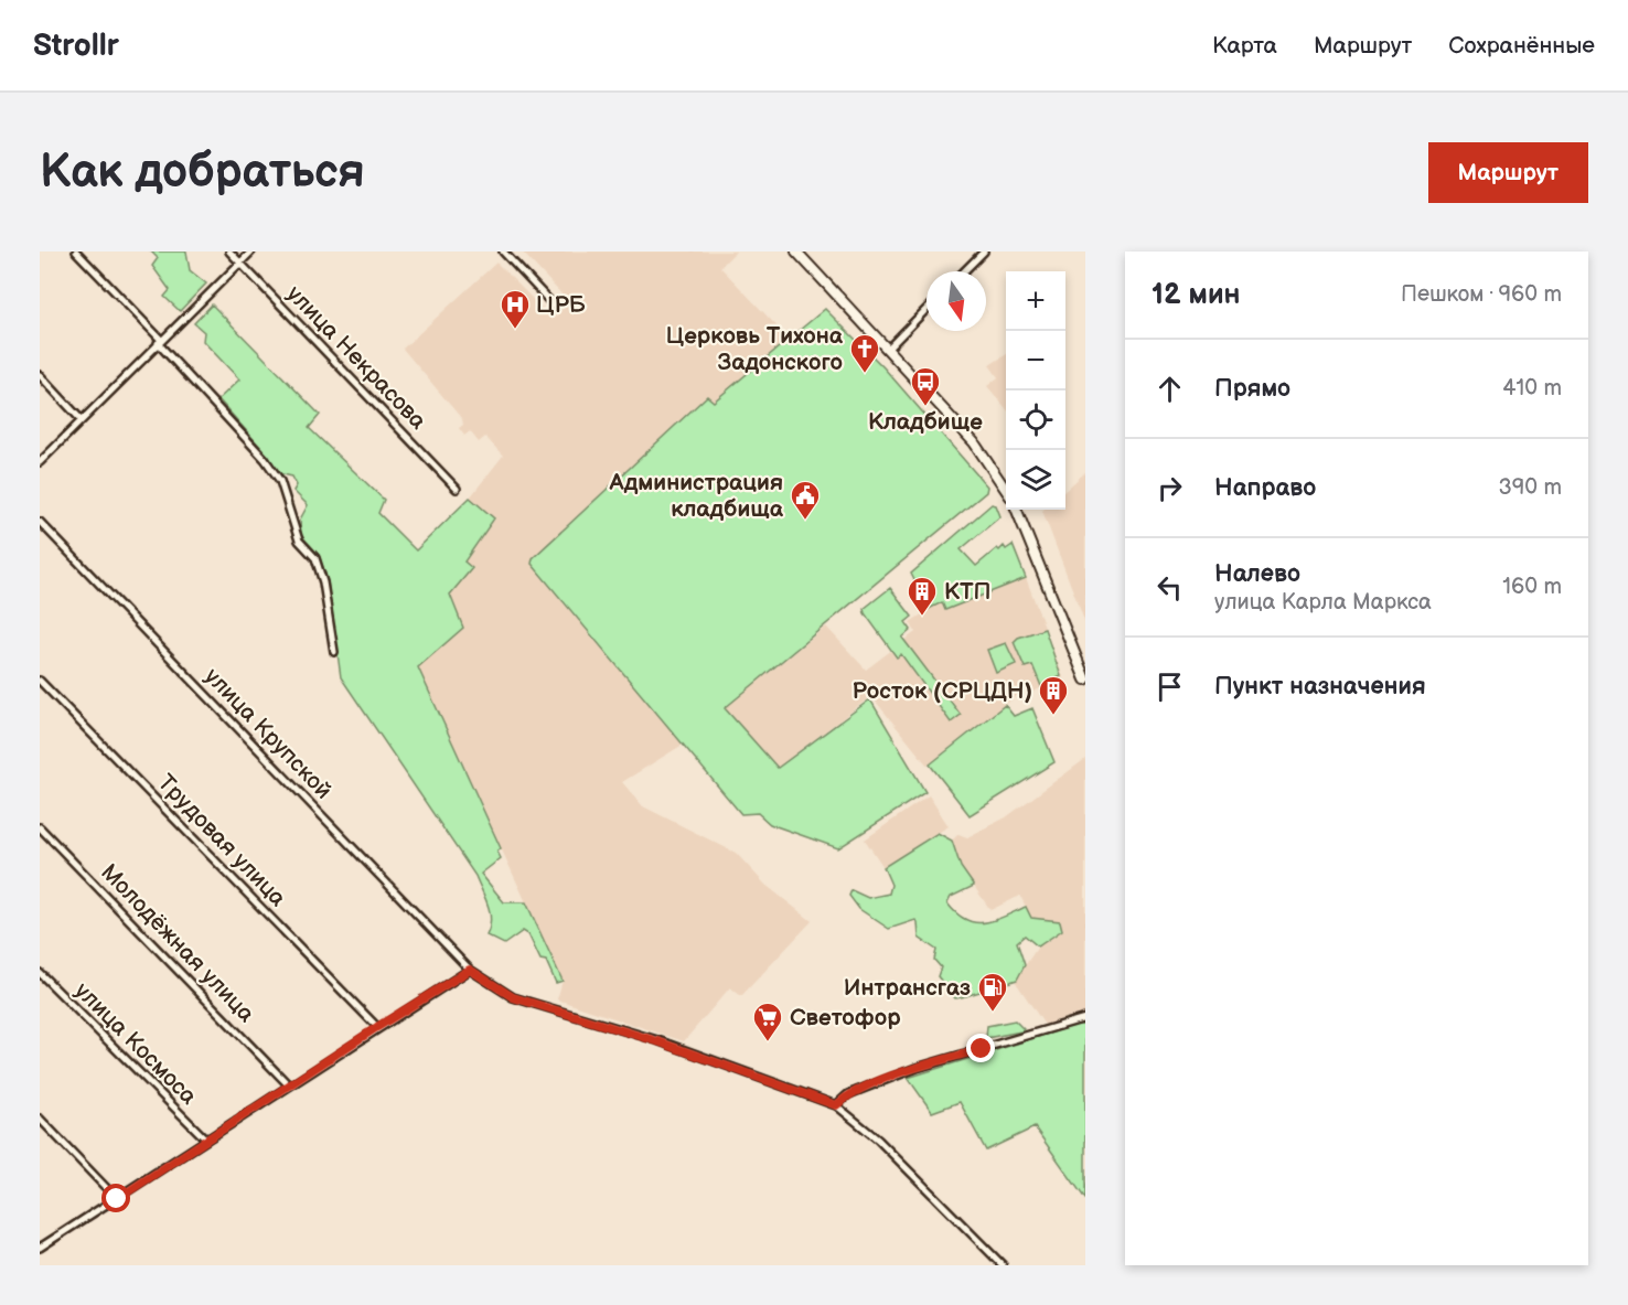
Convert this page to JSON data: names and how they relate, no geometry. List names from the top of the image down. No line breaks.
{"streets":{"street":["улица Некрасова","улица Крупской","Трудовая улица","Молодёжная улица","улица Космоса"]},"places":{"hospital":["ЦРБ"],"church":["Церковь Тихона Задонского"],"bus stop":["Кладбище"],"public building":["Администрация кладбища"],"building":["КТП","Росток (СРЦДН)"],"fuel station":["Интрансгаз"],"supermarket":["Светофор"]},"north":"bottom","page":{"header":"Strollr","nav":["Карта","Маршрут","Сохранённые"],"buttons":"Маршрут","title":"Как добраться","heading":["12 мин","Пешком · 960 m"],"map_buttons":["+","−"],"list":[["Прямо","410 m"],["Направо","390 m"],["Налево","улица Карла Маркса","160 m"],"Пункт назначения"]}}
